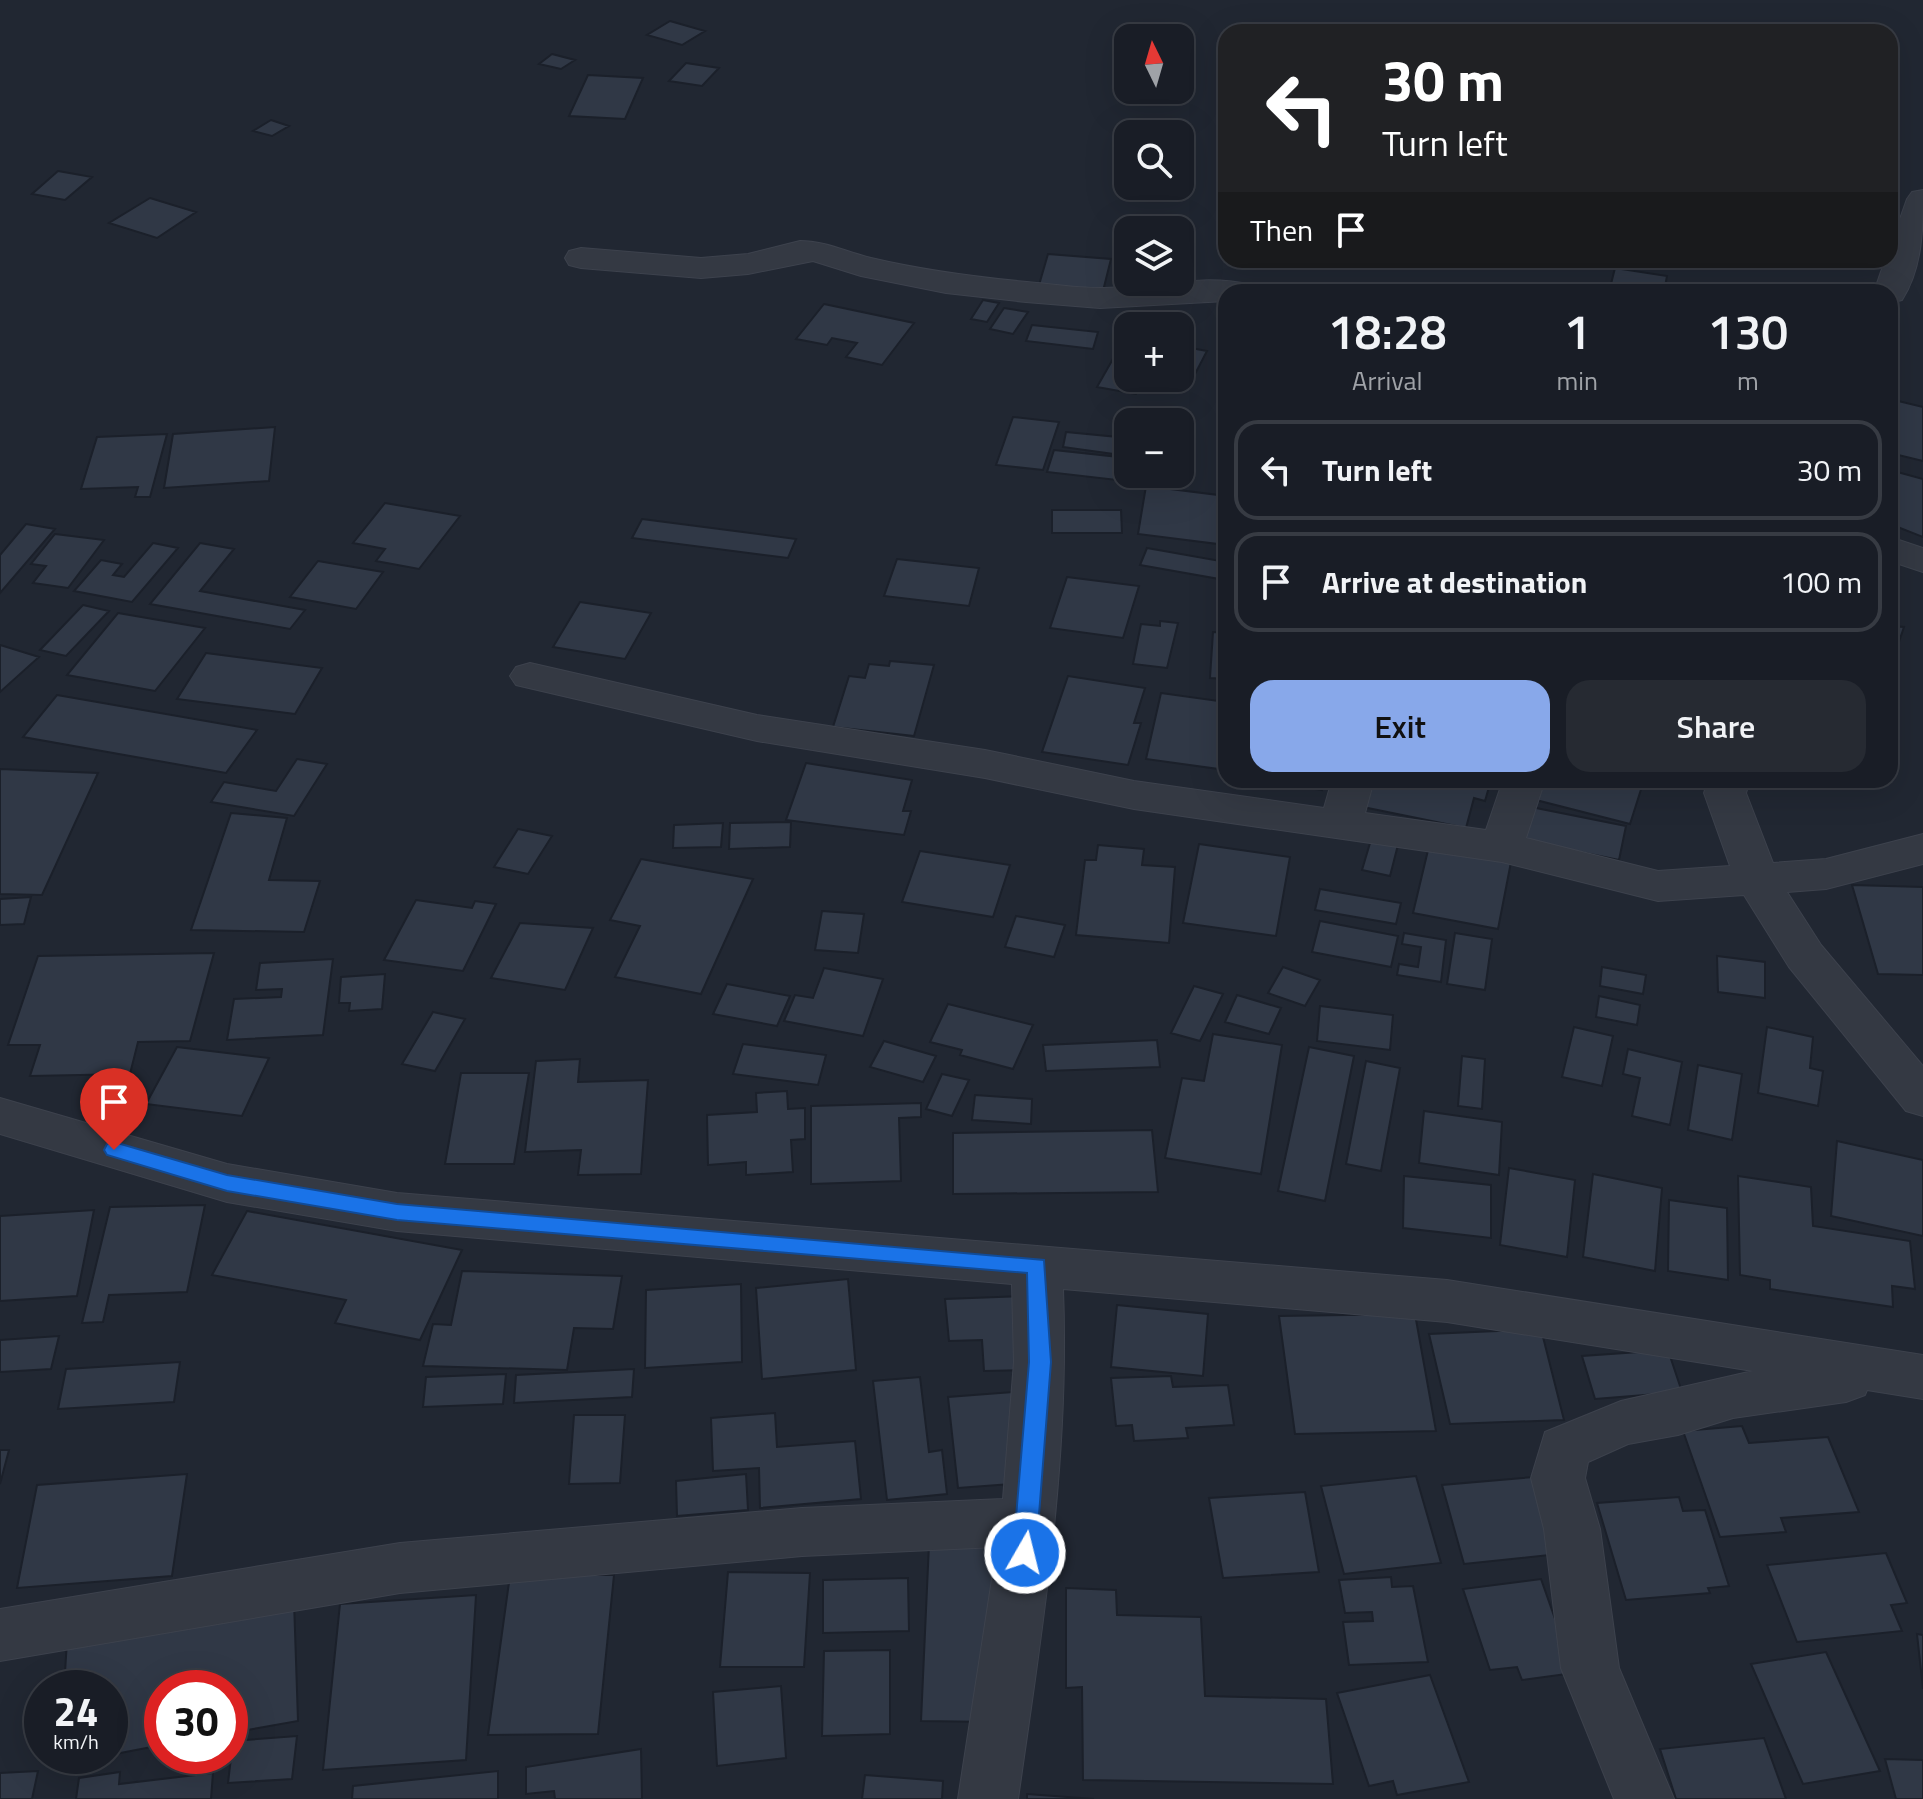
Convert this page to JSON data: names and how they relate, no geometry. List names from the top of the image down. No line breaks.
{"north":"top","page":{"map_buttons":["+","−"],"turn":["30 m","Turn left"],"then":"Then","eta":["18:28","Arrival","1","min","130","m"],"list":[{"name":"Turn left","value":"30 m"},{"name":"Arrive at destination","value":"100 m"}],"buttons":["Exit","Share"],"speed":"24 km/h","limit":"30"}}
